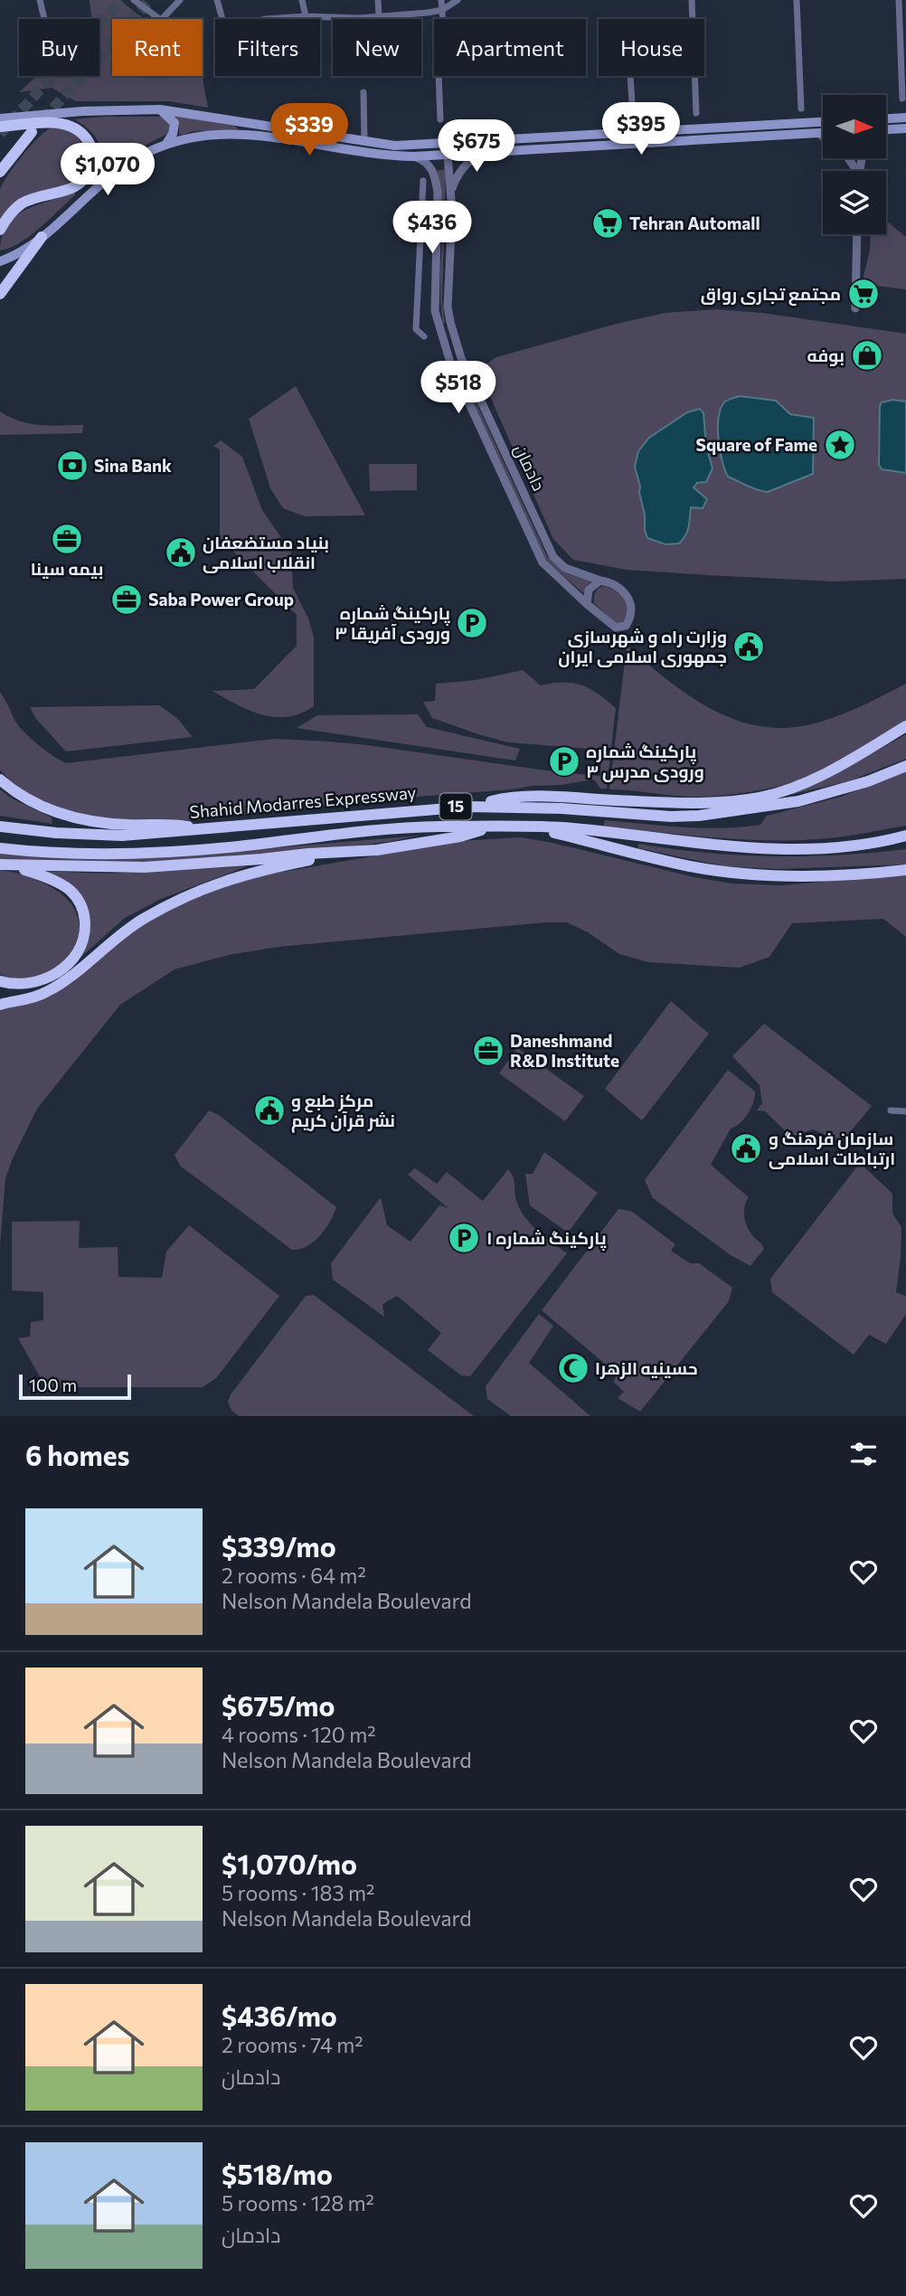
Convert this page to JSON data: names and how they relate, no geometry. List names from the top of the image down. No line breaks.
{"streets":{"highway":["Shahid Modarres Expressway","15"],"street":["دادمان"]},"places":{"supermarket":["Tehran Automall","مجتمع تجاری رواق"],"shop":["بوفه"],"place":["Square of Fame"],"bank":["Sina Bank"],"office":["بیمه سینا","Saba Power Group","Daneshmand R&D Institute"],"public building":["بنیاد مستضعفان انقلاب اسلامی","وزارت راه و شهرسازی جمهوری اسلامی ایران","مرکز طبع و نشر قرآن کریم","سازمان فرهنگ و ارتباطات اسلامی"],"parking":["پارکینگ شماره ۳ ورودی آفریقا","پارکینگ شماره ۳ ورودی مدرس","پارکینگ شماره ۱"],"mosque":["حسینیه الزهرا"]},"scale_bar":"100 m","north":"right","page":{"chip":["Buy","Rent","Filters","New","Apartment","House"],"price":["$395","$339","$675","$1,070","$436","$518"],"scale":"100 m","heading":"6 homes","list":[{"name":"$339/mo","note":"2 rooms · 64 m² · Nelson Mandela Boulevard"},{"name":"$675/mo","note":"4 rooms · 120 m² · Nelson Mandela Boulevard"},{"name":"$1,070/mo","note":"5 rooms · 183 m² · Nelson Mandela Boulevard"},{"name":"$436/mo","note":"2 rooms · 74 m² · دادمان"},{"name":"$518/mo","note":"5 rooms · 128 m² · دادمان"}]}}
